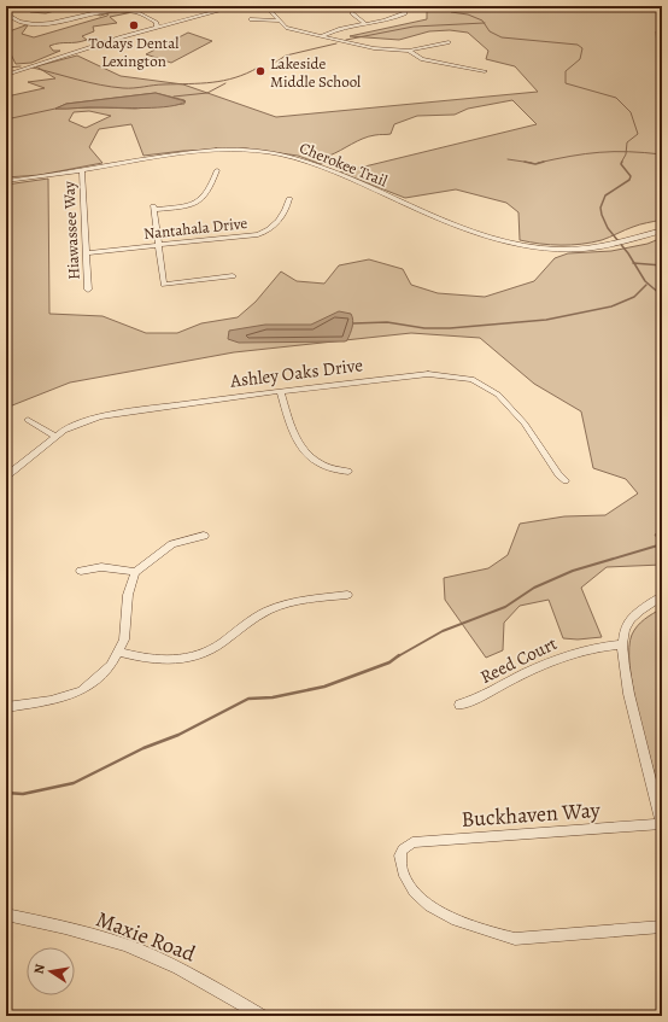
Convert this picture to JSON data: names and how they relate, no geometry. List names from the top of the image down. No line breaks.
{"streets":{"street":["Cherokee Trail","Nantahala Drive","Hiawassee Way","Ashley Oaks Drive","Reed Court","Buckhaven Way","Maxie Road"]},"crossings":[["Cherokee Trail","Hiawassee Way"],["Nantahala Drive","Hiawassee Way"]],"places":["Todays Dental Lexington","Lakeside Middle School"],"north":"left"}
